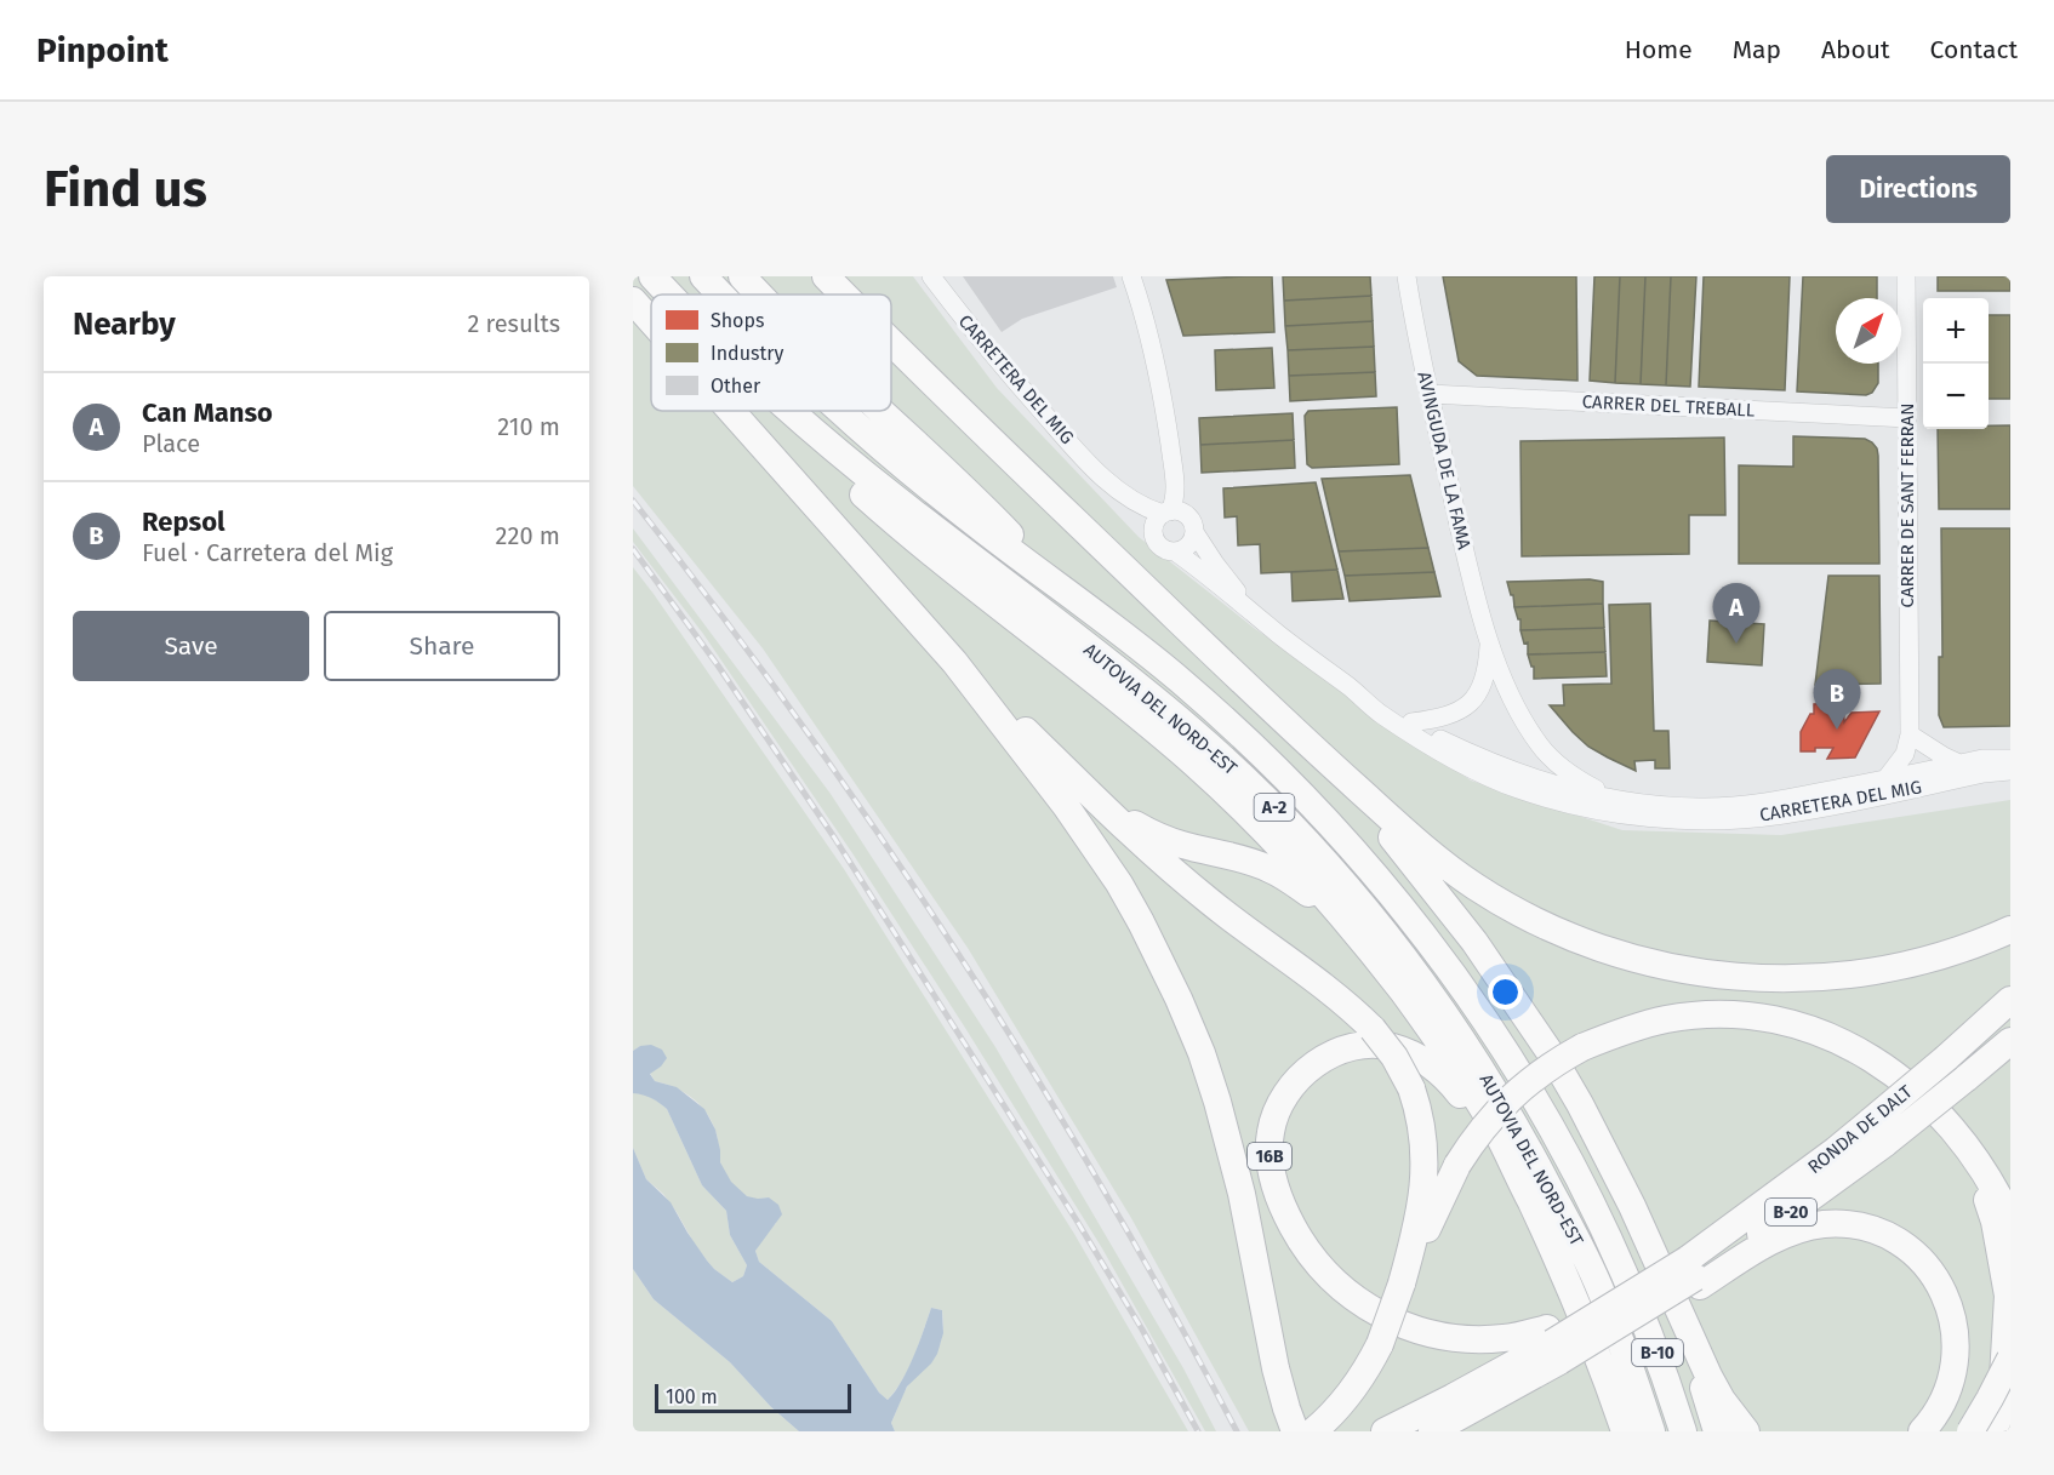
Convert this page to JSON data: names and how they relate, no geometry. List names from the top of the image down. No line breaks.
{"streets":{"highway":["AUTOVIA DEL NORD-EST","A-2","RONDA DE DALT","16B","B-20","B-10"],"street":["CARRETERA DEL MIG","CARRER DEL TREBALL","AVINGUDA DE LA FAMA","CARRER DE SANT FERRAN"]},"crossings":[["CARRETERA DEL MIG","AVINGUDA DE LA FAMA"],["CARRETERA DEL MIG","CARRER DE SANT FERRAN"],["CARRER DEL TREBALL","AVINGUDA DE LA FAMA"],["CARRER DEL TREBALL","CARRER DE SANT FERRAN"],["RONDA DE DALT","B-20"],["16B","B-20"]],"legend":["Shops","Industry","Other"],"scale_bar":"100 m","north":"top right","page":{"header":"Pinpoint","nav":["Home","Map","About","Contact"],"buttons":["Directions",["Save","Share"]],"title":"Find us","heading":["Nearby","2 results"],"map_buttons":["+","−"],"list":[{"mark":"A","name":"Can Manso","note":"Place","value":"210 m"},{"mark":"B","name":"Repsol","note":"Fuel · Carretera del Mig","value":"220 m"}],"pins":["A","B"],"scale":"100 m"}}
